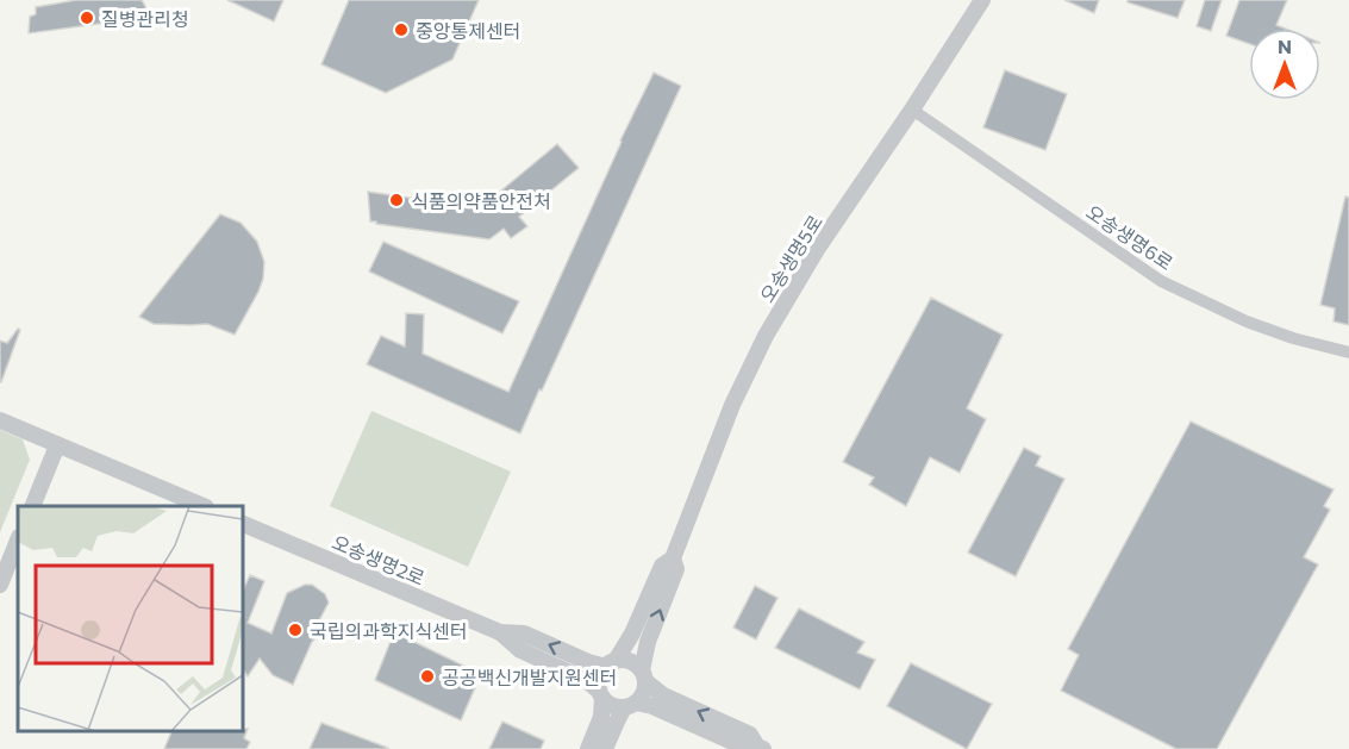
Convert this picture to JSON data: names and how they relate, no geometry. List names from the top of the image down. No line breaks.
{"streets":{"street":["오송생명6로","오송생명5로","오송생명2로"]},"crossings":[["오송생명6로","오송생명5로"],["오송생명5로","오송생명2로"]],"places":["질병관리청","중앙통제센터","식품의약품안전처","국립의과학지식센터","공공백신개발지원센터"],"north":"top"}
